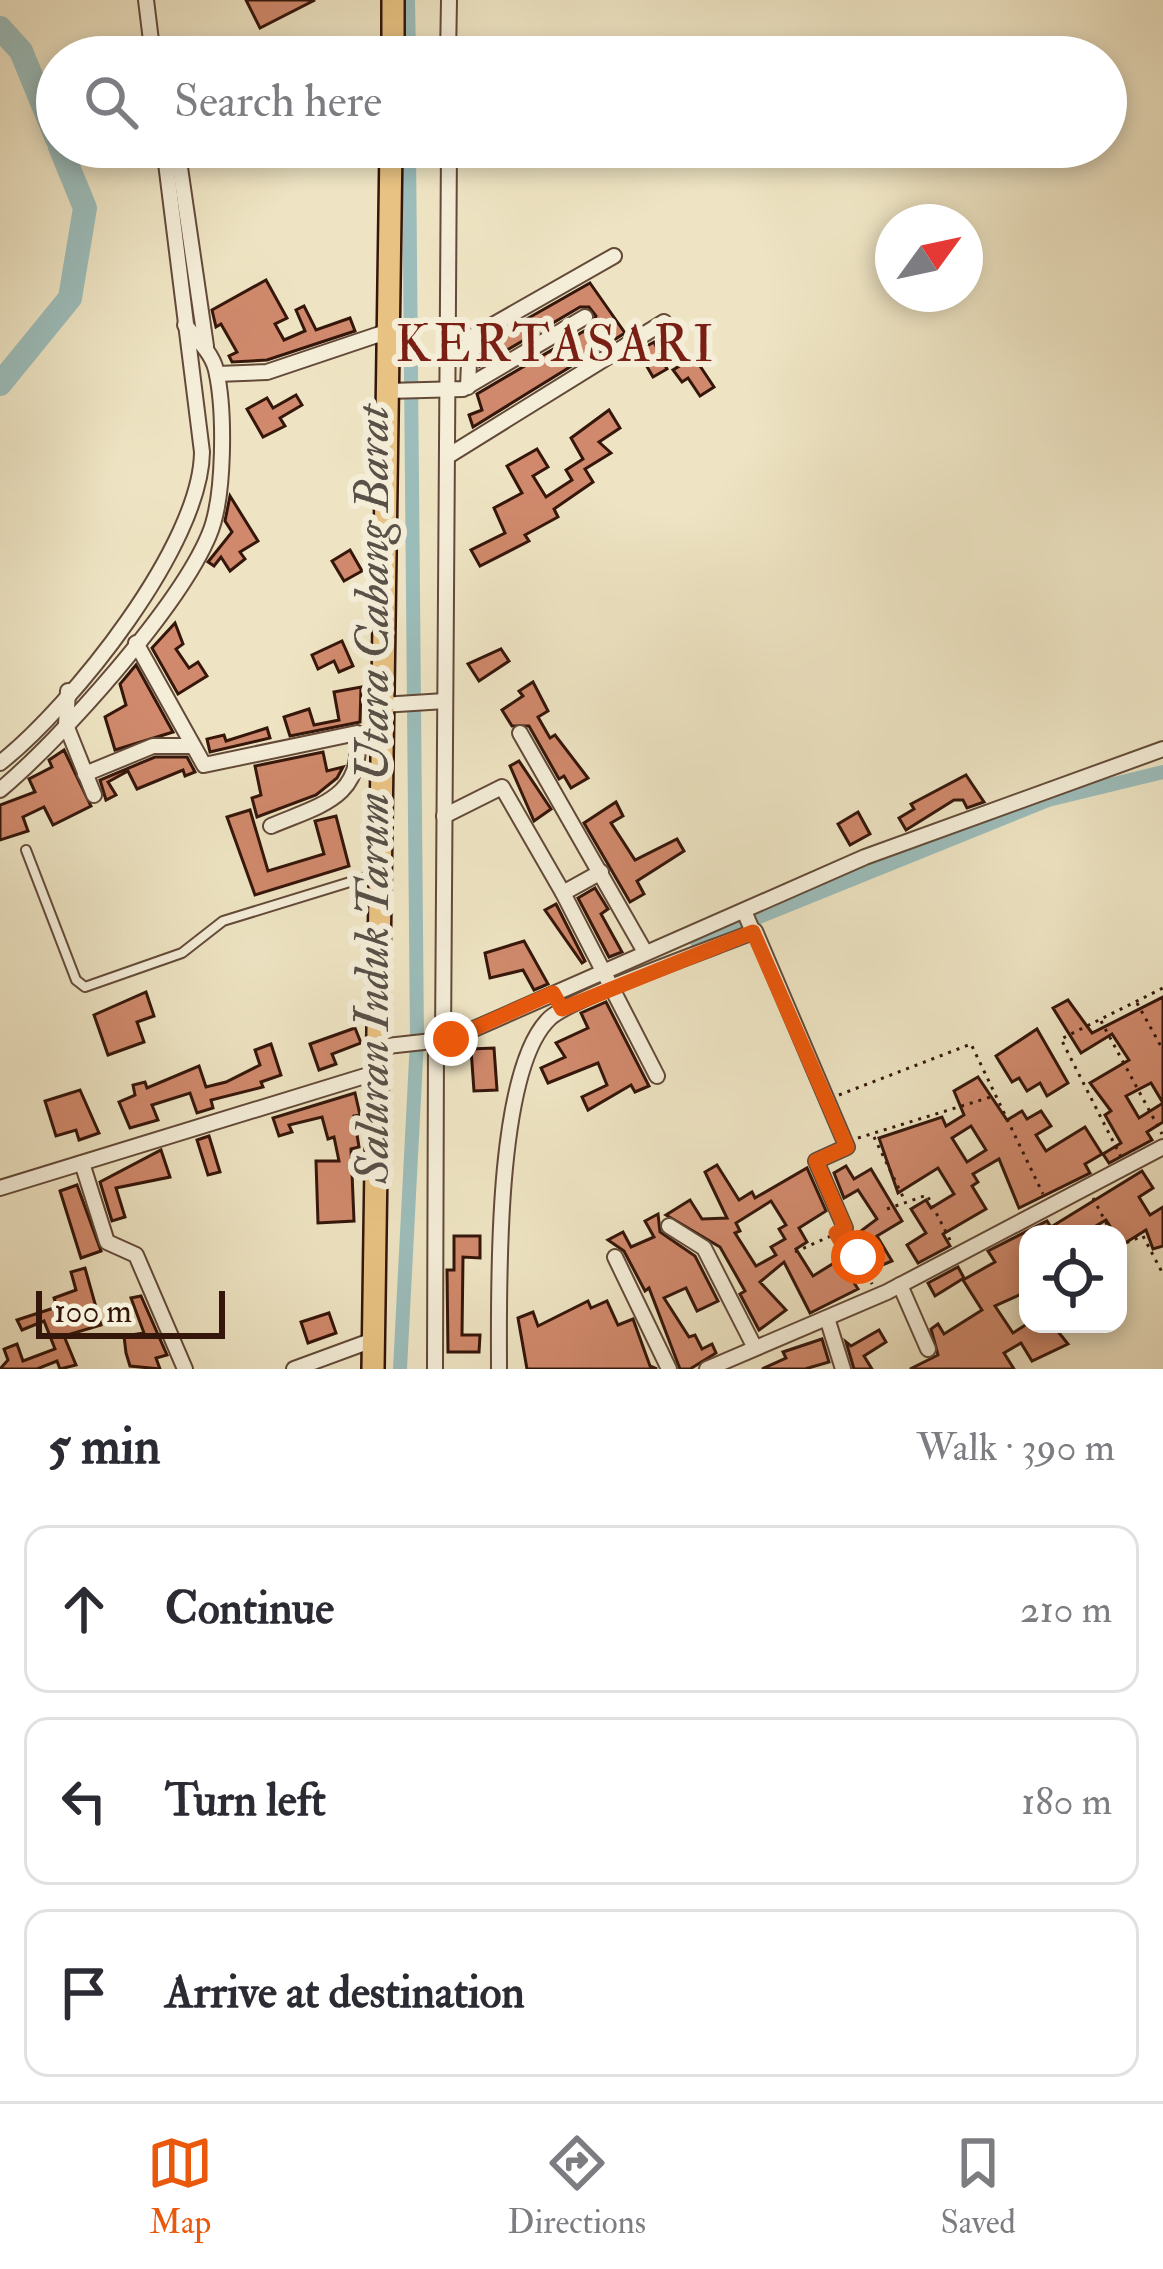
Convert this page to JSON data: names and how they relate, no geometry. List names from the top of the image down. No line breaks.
{"districts":["KERTASARI"],"water":["Saluran Induk Tarum Utara Cabang Barat"],"scale_bar":"100 m","north":"top right","page":{"search":"Search here","scale":"100 m","heading":["5 min","Walk · 390 m"],"list":[["Continue","210 m"],["Turn left","180 m"],"Arrive at destination"],"nav":["Map","Directions","Saved"]}}
